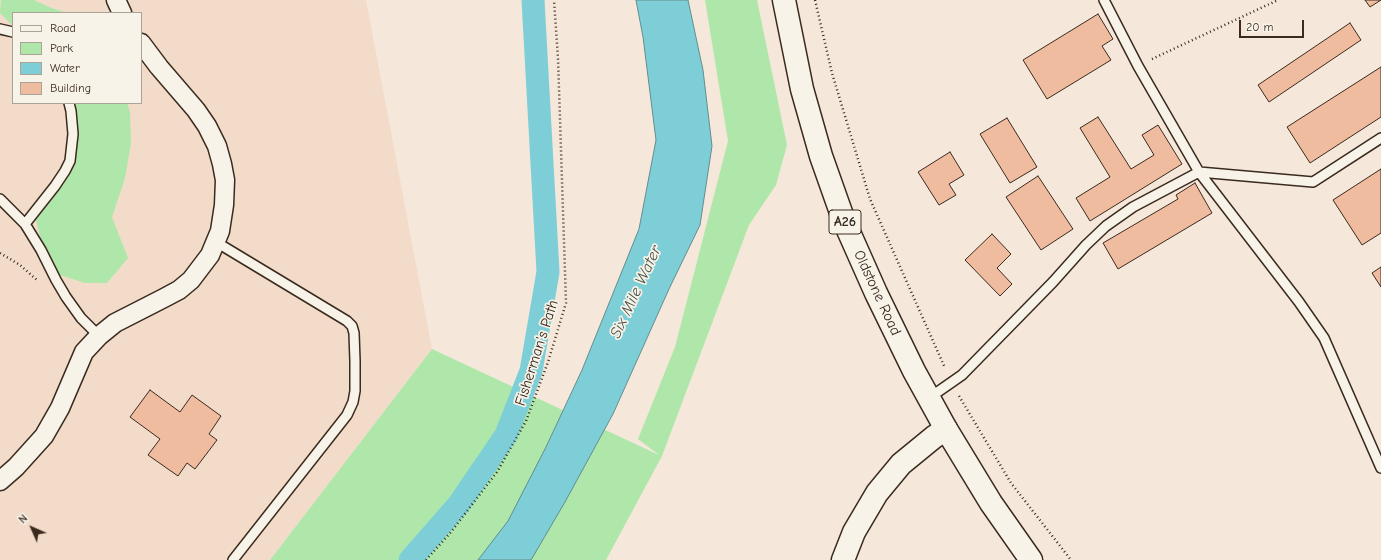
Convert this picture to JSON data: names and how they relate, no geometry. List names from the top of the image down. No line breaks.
{"streets":{"main road":["A26","Oldstone Road"],"path":["Fisherman's Path"]},"water":["Six Mile Water"],"legend":["Road","Park","Water","Building"],"scale_bar":"20 m","north":"top left"}
